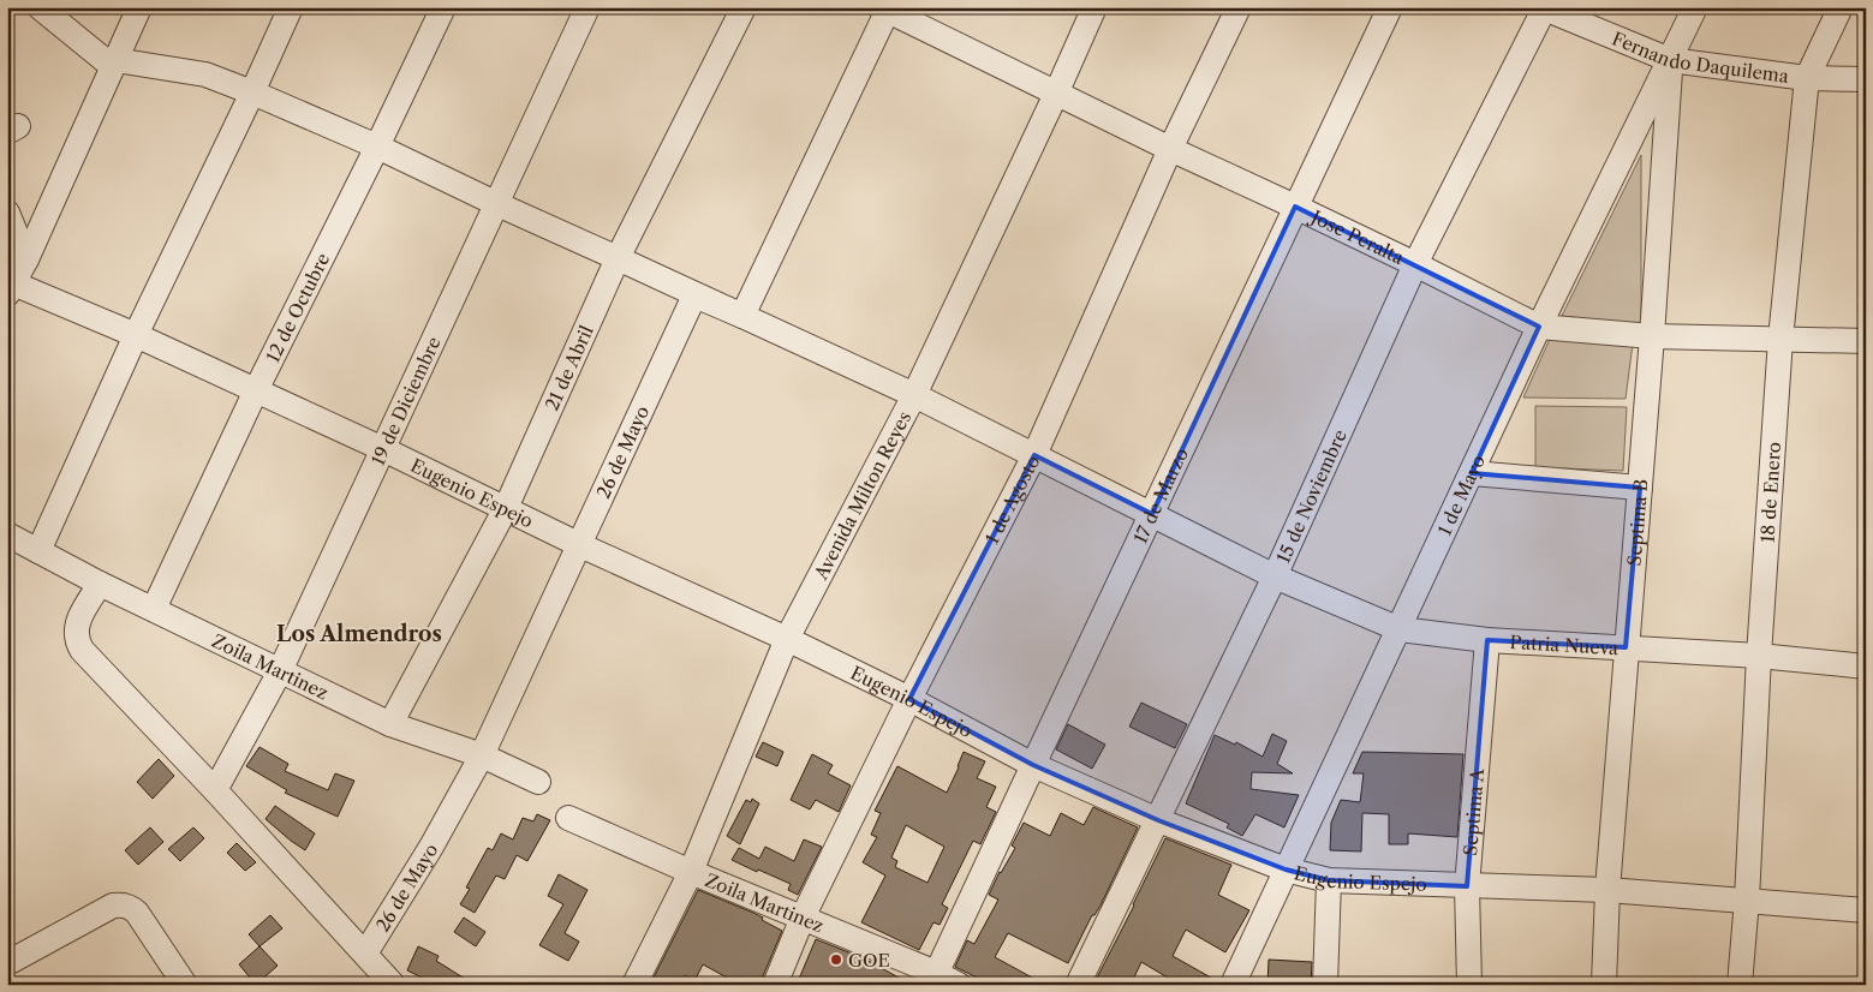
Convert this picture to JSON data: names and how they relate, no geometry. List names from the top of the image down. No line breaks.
{"streets":{"street":["Fernando Daquilema","Jose Peralta","12 de Octubre","21 de Abril","19 de Diciembre","26 de Mayo","18 de Enero","Eugenio Espejo","Avenida Milton Reyes","1 de Mayo","17 de Marzo","15 de Noviembre","1 de Agosto","Septima B","Patria Nueva","Zoila Martinez","Septima A"]},"crossings":[["Fernando Daquilema","18 de Enero"],["Fernando Daquilema","1 de Mayo"],["Fernando Daquilema","15 de Noviembre"],["Fernando Daquilema","Septima B"],["Jose Peralta","18 de Enero"],["Jose Peralta","Avenida Milton Reyes"],["Jose Peralta","1 de Mayo"],["Jose Peralta","17 de Marzo"],["Jose Peralta","15 de Noviembre"],["Jose Peralta","1 de Agosto"],["Jose Peralta","Septima B"],["12 de Octubre","Eugenio Espejo"],["12 de Octubre","Zoila Martinez"],["21 de Abril","Eugenio Espejo"],["21 de Abril","Zoila Martinez"],["19 de Diciembre","Eugenio Espejo"],["19 de Diciembre","Zoila Martinez"],["26 de Mayo","Eugenio Espejo"],["26 de Mayo","Patria Nueva"],["26 de Mayo","Zoila Martinez"],["18 de Enero","Eugenio Espejo"],["18 de Enero","Patria Nueva"],["Eugenio Espejo","Avenida Milton Reyes"],["Eugenio Espejo","1 de Mayo"],["Eugenio Espejo","17 de Marzo"],["Eugenio Espejo","15 de Noviembre"],["Eugenio Espejo","1 de Agosto"],["Eugenio Espejo","Septima B"],["Eugenio Espejo","Septima A"],["Avenida Milton Reyes","Patria Nueva"],["Avenida Milton Reyes","Zoila Martinez"],["1 de Mayo","Septima B"],["1 de Mayo","Patria Nueva"],["17 de Marzo","Patria Nueva"],["17 de Marzo","Zoila Martinez"],["15 de Noviembre","Patria Nueva"],["1 de Agosto","Patria Nueva"],["1 de Agosto","Zoila Martinez"],["Septima B","Patria Nueva"],["Patria Nueva","Septima A"]],"districts":["Los Almendros"],"places":["GOE"]}
